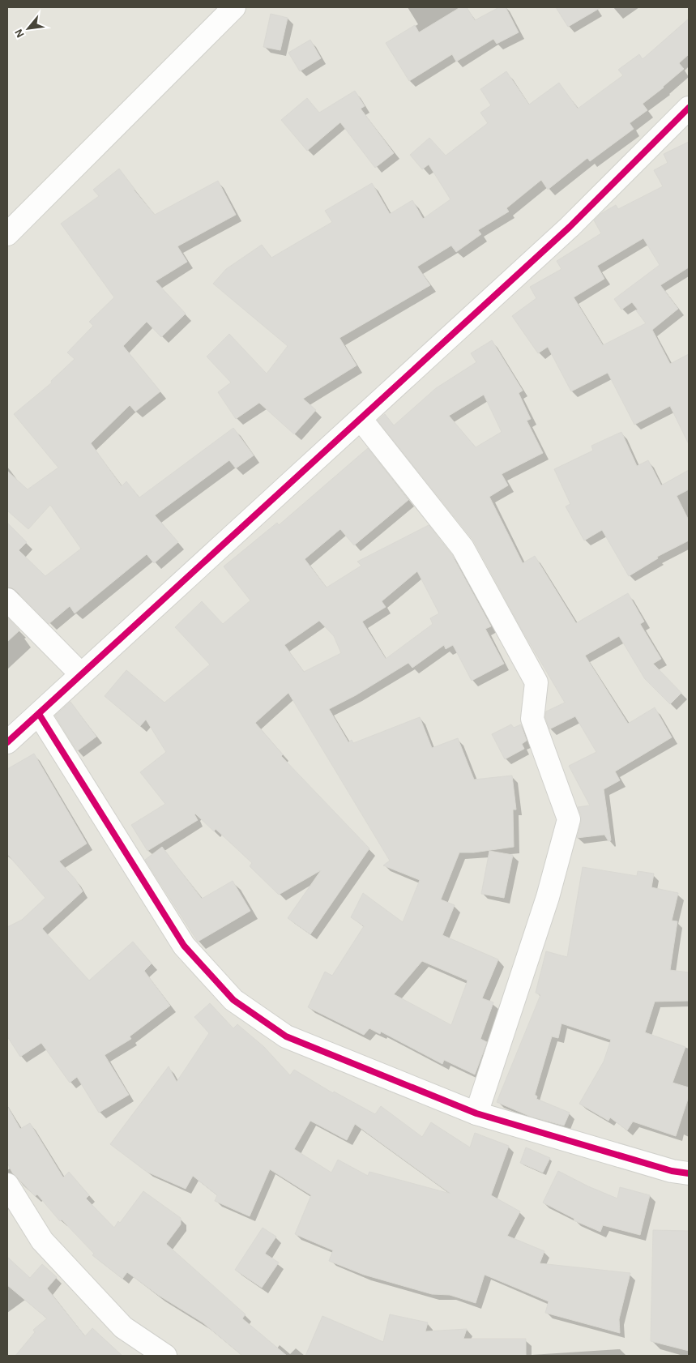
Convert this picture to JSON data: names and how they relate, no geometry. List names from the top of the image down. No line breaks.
{"north":"bottom left"}
